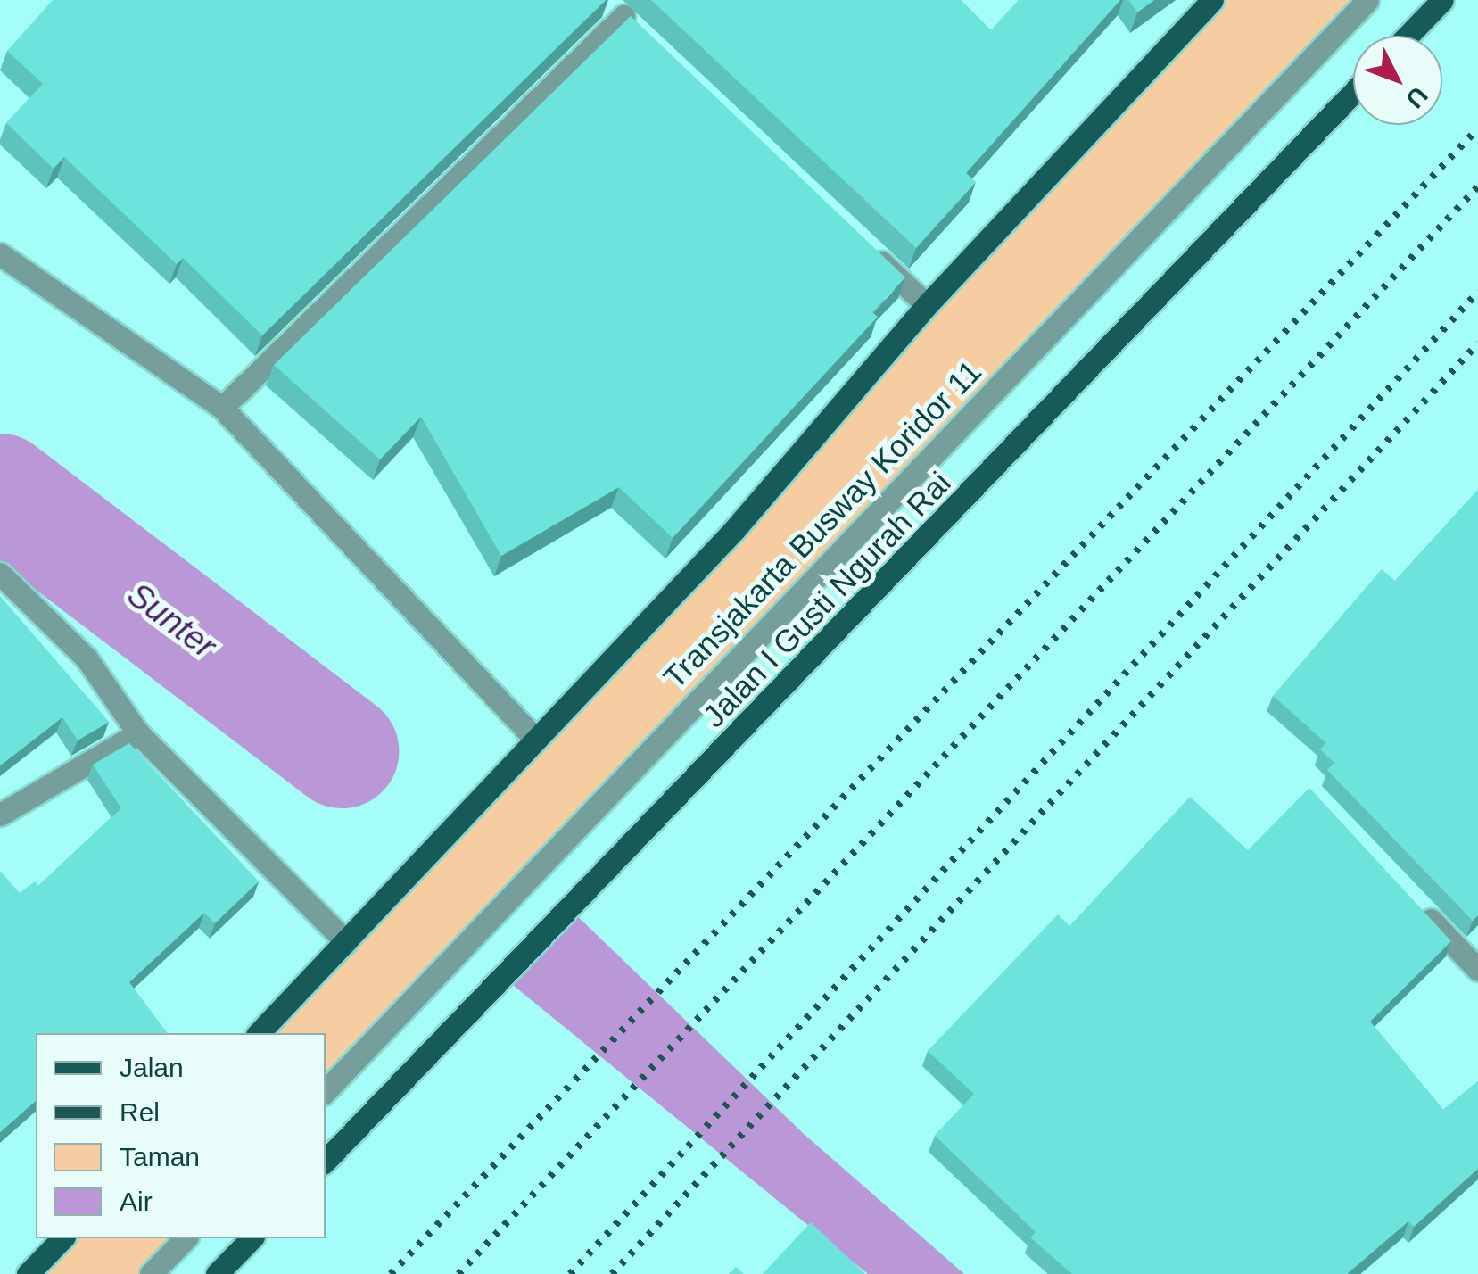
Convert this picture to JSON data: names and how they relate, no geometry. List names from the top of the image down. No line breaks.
{"streets":{"main road":["Jalan I Gusti Ngurah Rai"],"street":["Transjakarta Busway Koridor 11"]},"water":["Sunter"],"legend":["Jalan","Rel","Taman","Air"],"north":"bottom right"}
